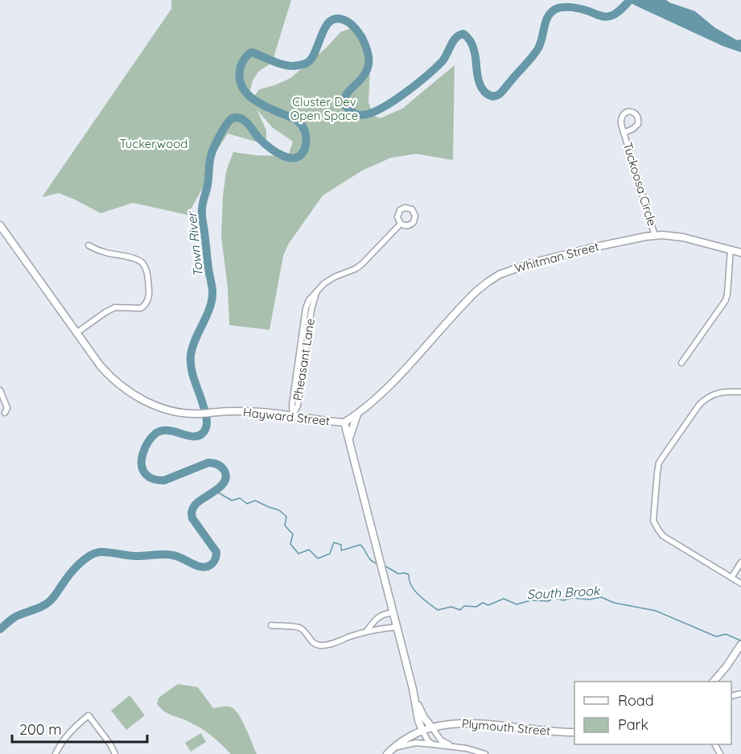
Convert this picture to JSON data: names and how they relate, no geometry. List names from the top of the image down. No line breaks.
{"streets":{"street":["Tuckoosa Circle","Whitman Street","Pheasant Lane","Hayward Street","Plymouth Street"]},"crossings":[["Tuckoosa Circle","Whitman Street"],["Whitman Street","Hayward Street"],["Pheasant Lane","Hayward Street"],["Hayward Street","Plymouth Street"]],"water":["Town River","South Brook"],"parks":["Cluster Dev Open Space","Tuckerwood"],"legend":["Road","Park"],"scale_bar":"200 m"}
